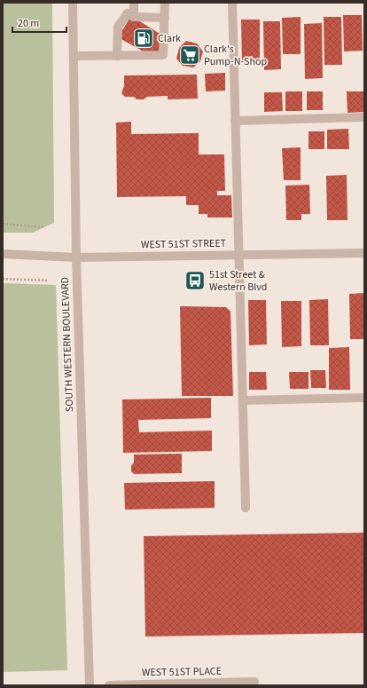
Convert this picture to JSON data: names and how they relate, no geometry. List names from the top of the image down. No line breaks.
{"streets":{"street":["WEST 51ST STREET","SOUTH WESTERN BOULEVARD","WEST 51ST PLACE"]},"crossings":[["WEST 51ST STREET","SOUTH WESTERN BOULEVARD"]],"places":{"fuel station":["Clark"],"supermarket":["Clark's Pump-N-Shop"],"bus stop":["51st Street & Western Blvd"]},"scale_bar":"20 m"}
